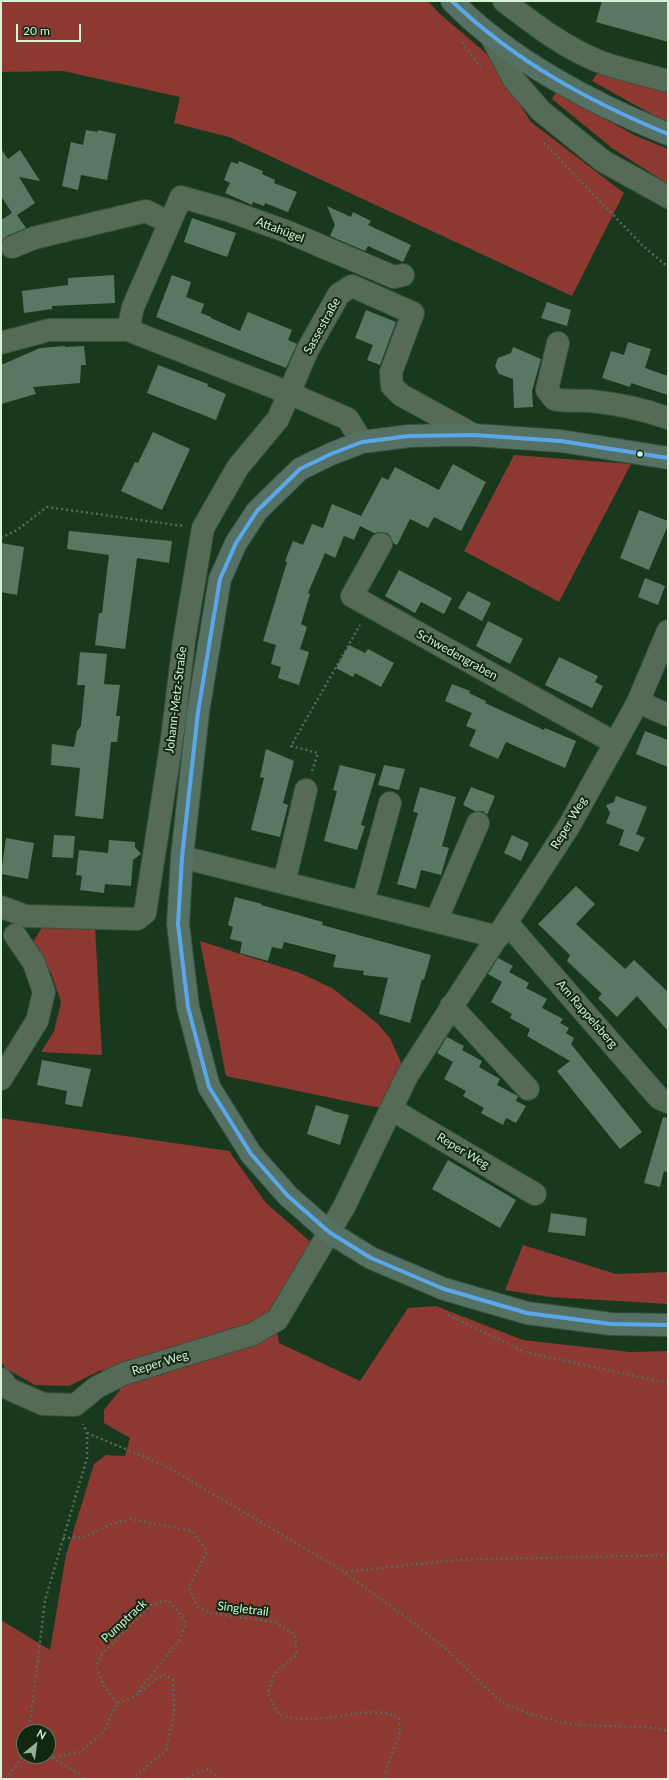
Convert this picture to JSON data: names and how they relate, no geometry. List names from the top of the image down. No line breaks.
{"streets":{"street":["Attahügel","Sassestraße","Schwedengraben","Johann-Metz-Straße","Reper Weg","Am Rappelsberg"],"path":["Singletrail","Pumptrack"]},"crossings":[["Sassestraße","Johann-Metz-Straße"],["Schwedengraben","Reper Weg"],["Reper Weg","Am Rappelsberg"]],"scale_bar":"20 m","north":"top right"}
